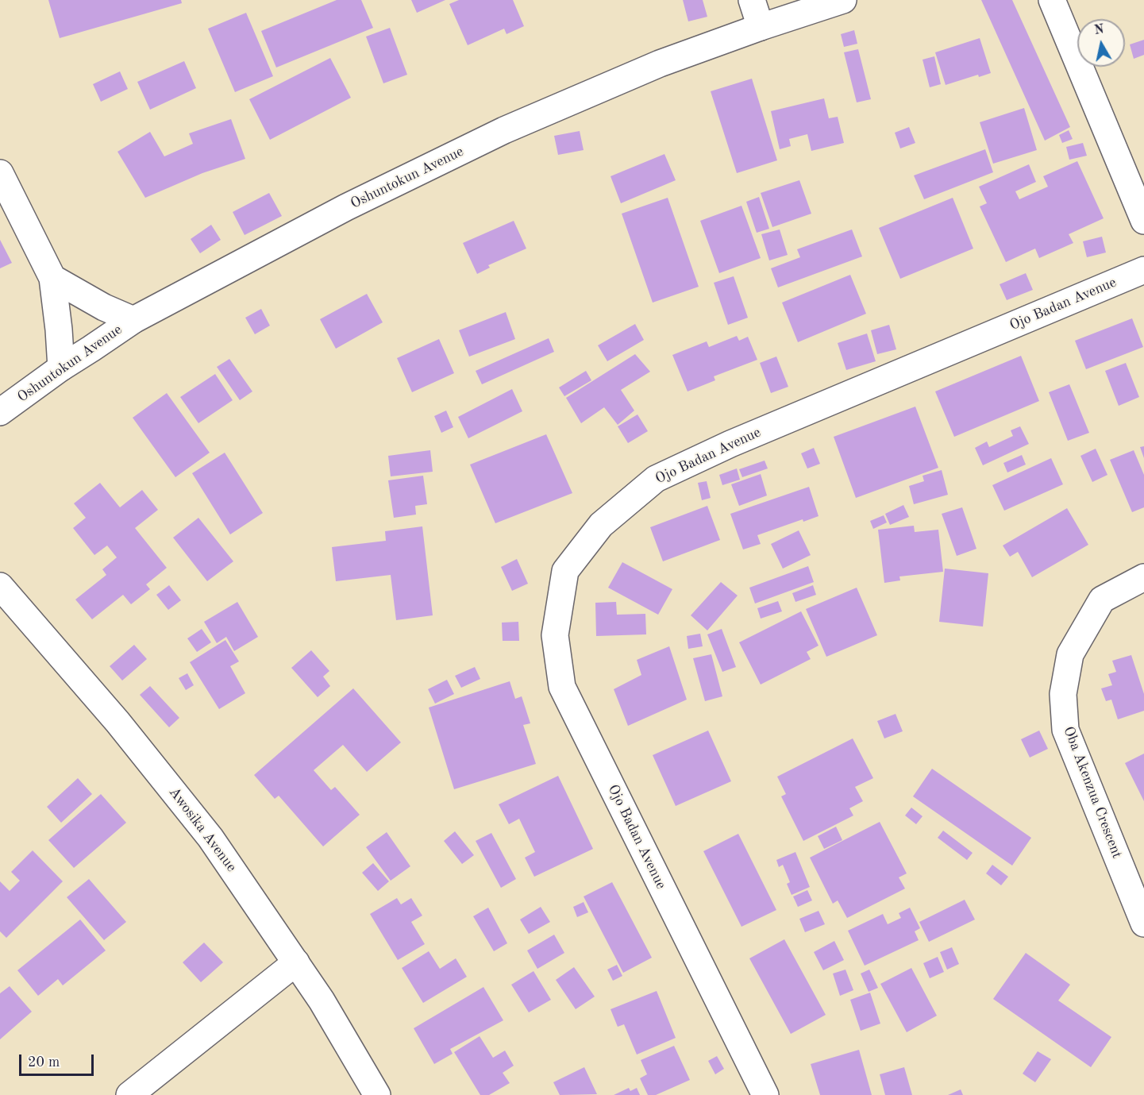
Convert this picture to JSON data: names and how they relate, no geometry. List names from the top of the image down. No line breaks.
{"streets":{"street":["Oshuntokun Avenue","Ojo Badan Avenue","Oba Akenzua Crescent","Awosika Avenue"]},"scale_bar":"20 m","north":"top"}
